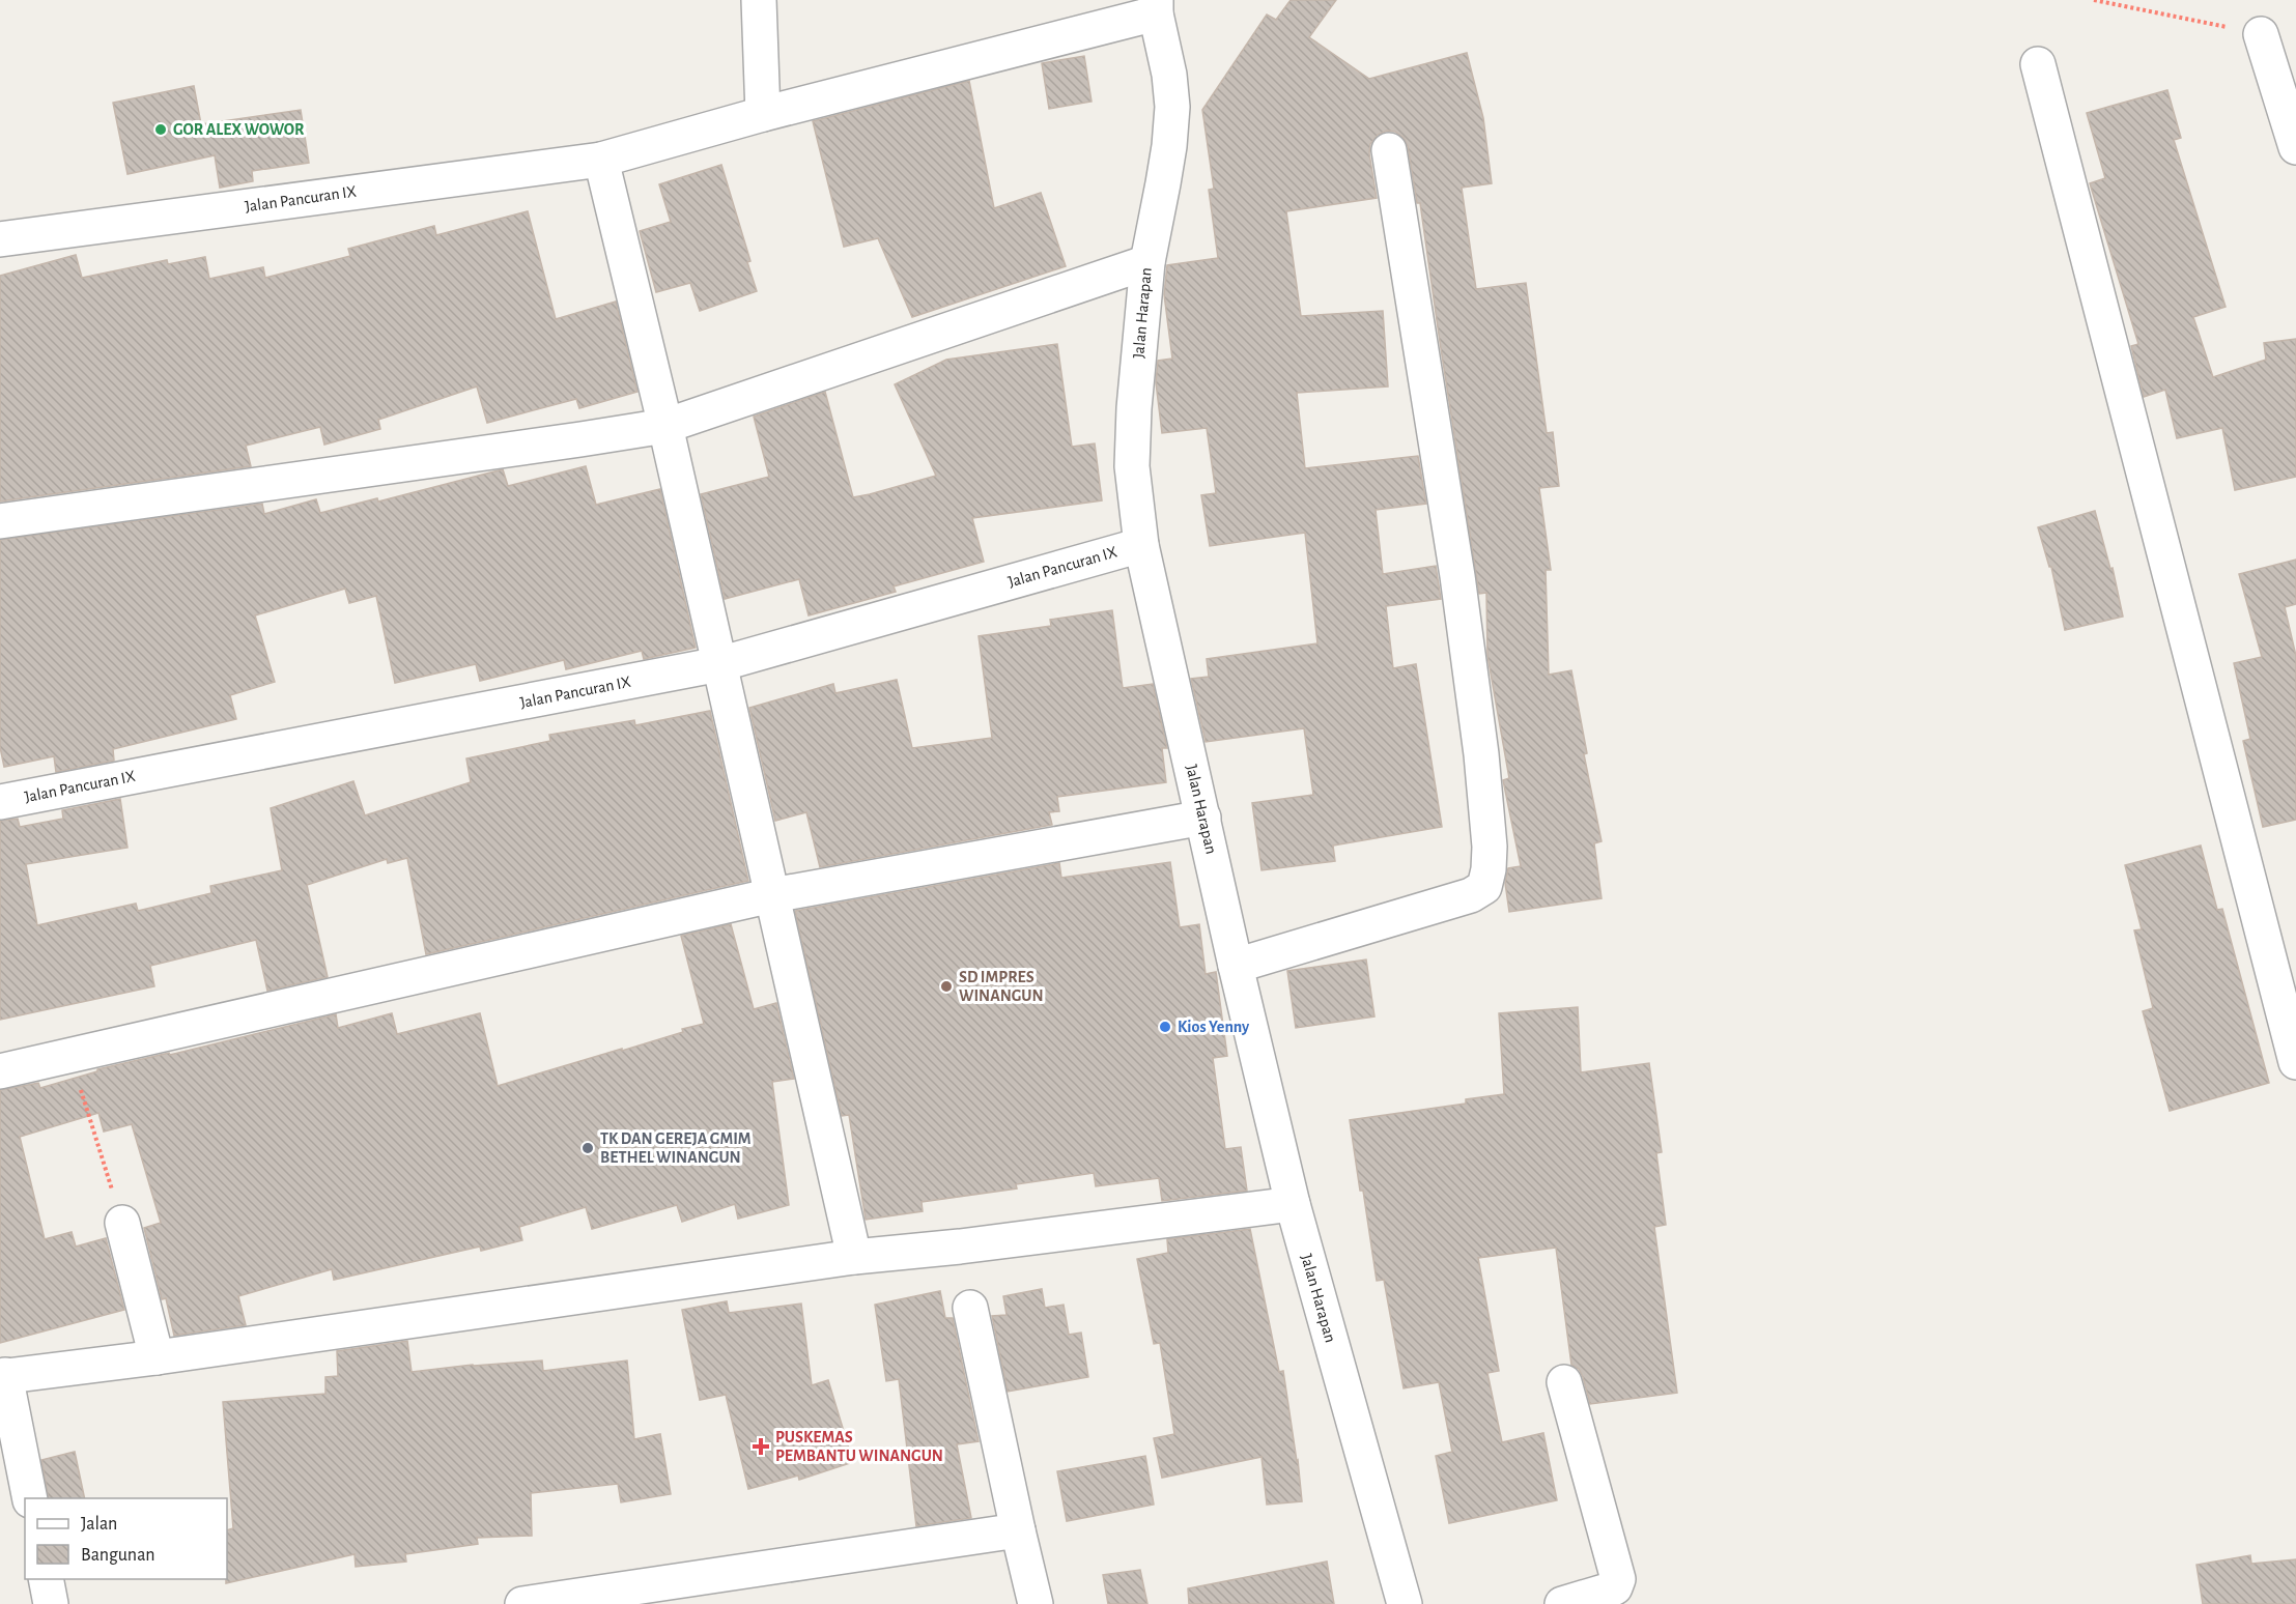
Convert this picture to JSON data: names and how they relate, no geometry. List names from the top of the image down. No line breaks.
{"streets":{"street":["Jalan Pancuran IX","Jalan Harapan"]},"crossings":[["Jalan Pancuran IX","Jalan Harapan"]],"places":{"other":["GOR ALEX WOWOR","SD IMPRES WINANGUN","Kios Yenny","TK DAN GEREJA GMIM BETHEL WINANGUN"],"health":["PUSKEMAS PEMBANTU WINANGUN"]},"legend":["Jalan","Bangunan"]}
